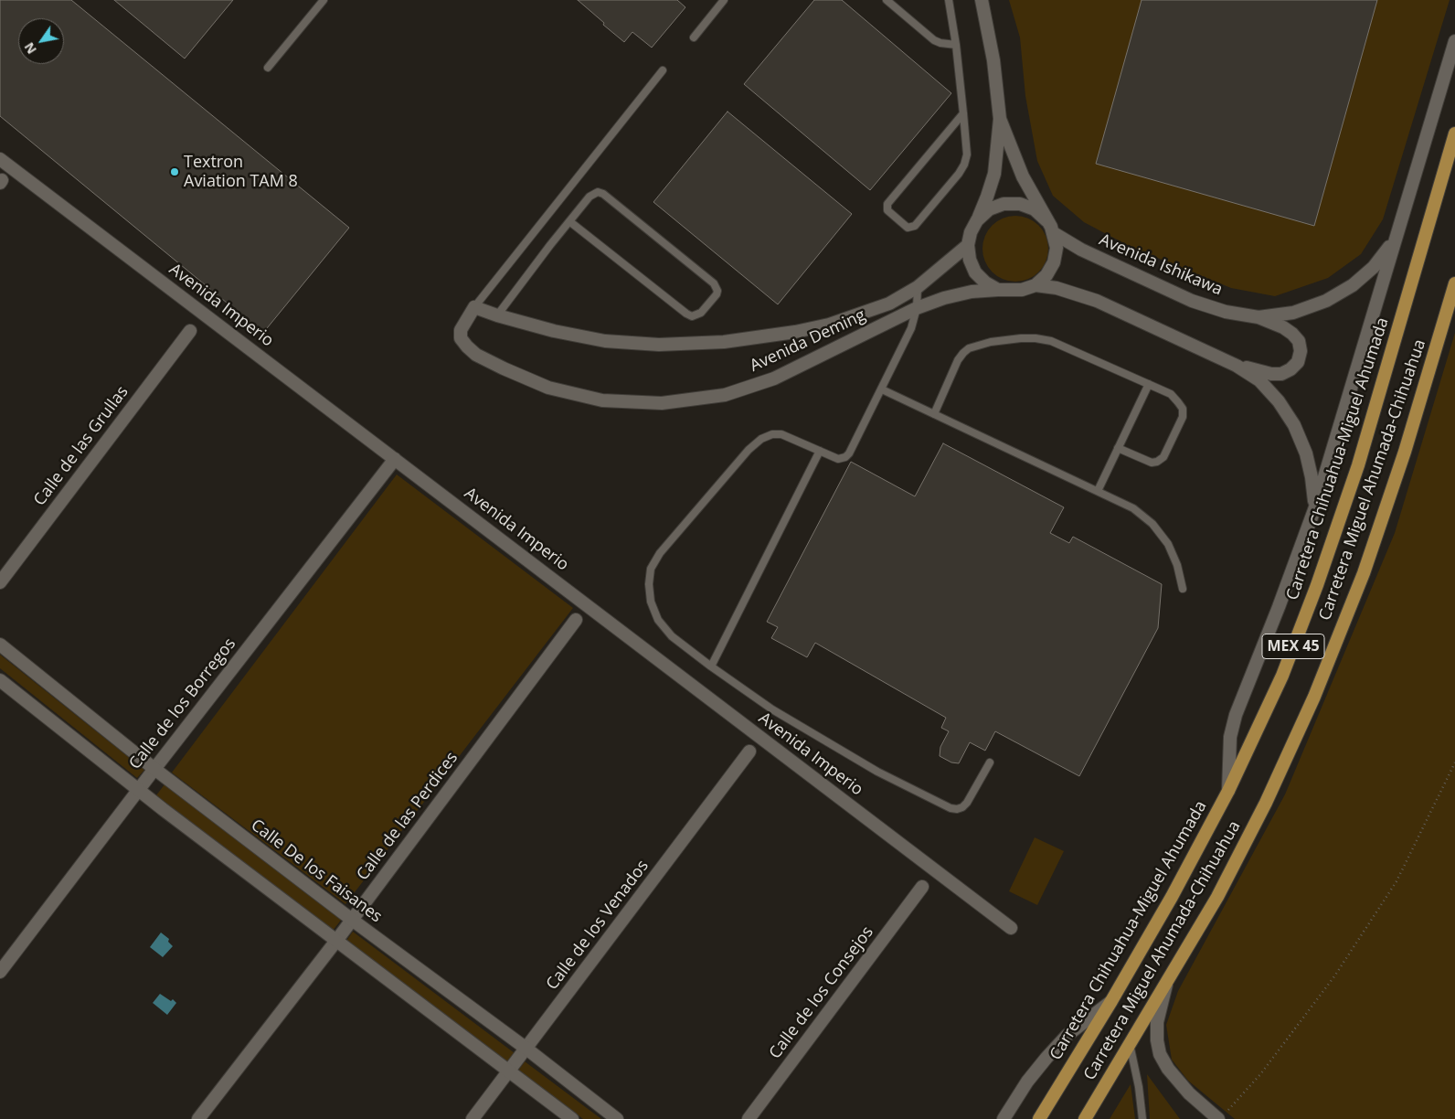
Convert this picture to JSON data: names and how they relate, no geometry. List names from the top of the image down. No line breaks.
{"streets":{"main road":["Carretera Chihuahua-Miguel Ahumada","Carretera Miguel Ahumada-Chihuahua","MEX 45"],"street":["Avenida Ishikawa","Avenida Imperio","Avenida Deming","Calle de las Grullas","Calle de los Borregos","Calle de las Perdices","Calle De los Faisanes","Calle de los Venados","Calle de los Consejos"]},"crossings":[["Avenida Ishikawa","Avenida Deming"],["Avenida Imperio","Calle de los Borregos"],["Calle de los Borregos","Calle De los Faisanes"],["Calle de las Perdices","Calle De los Faisanes"],["Calle De los Faisanes","Calle de los Venados"]],"places":["Textron Aviation TAM 8"],"north":"bottom left"}
